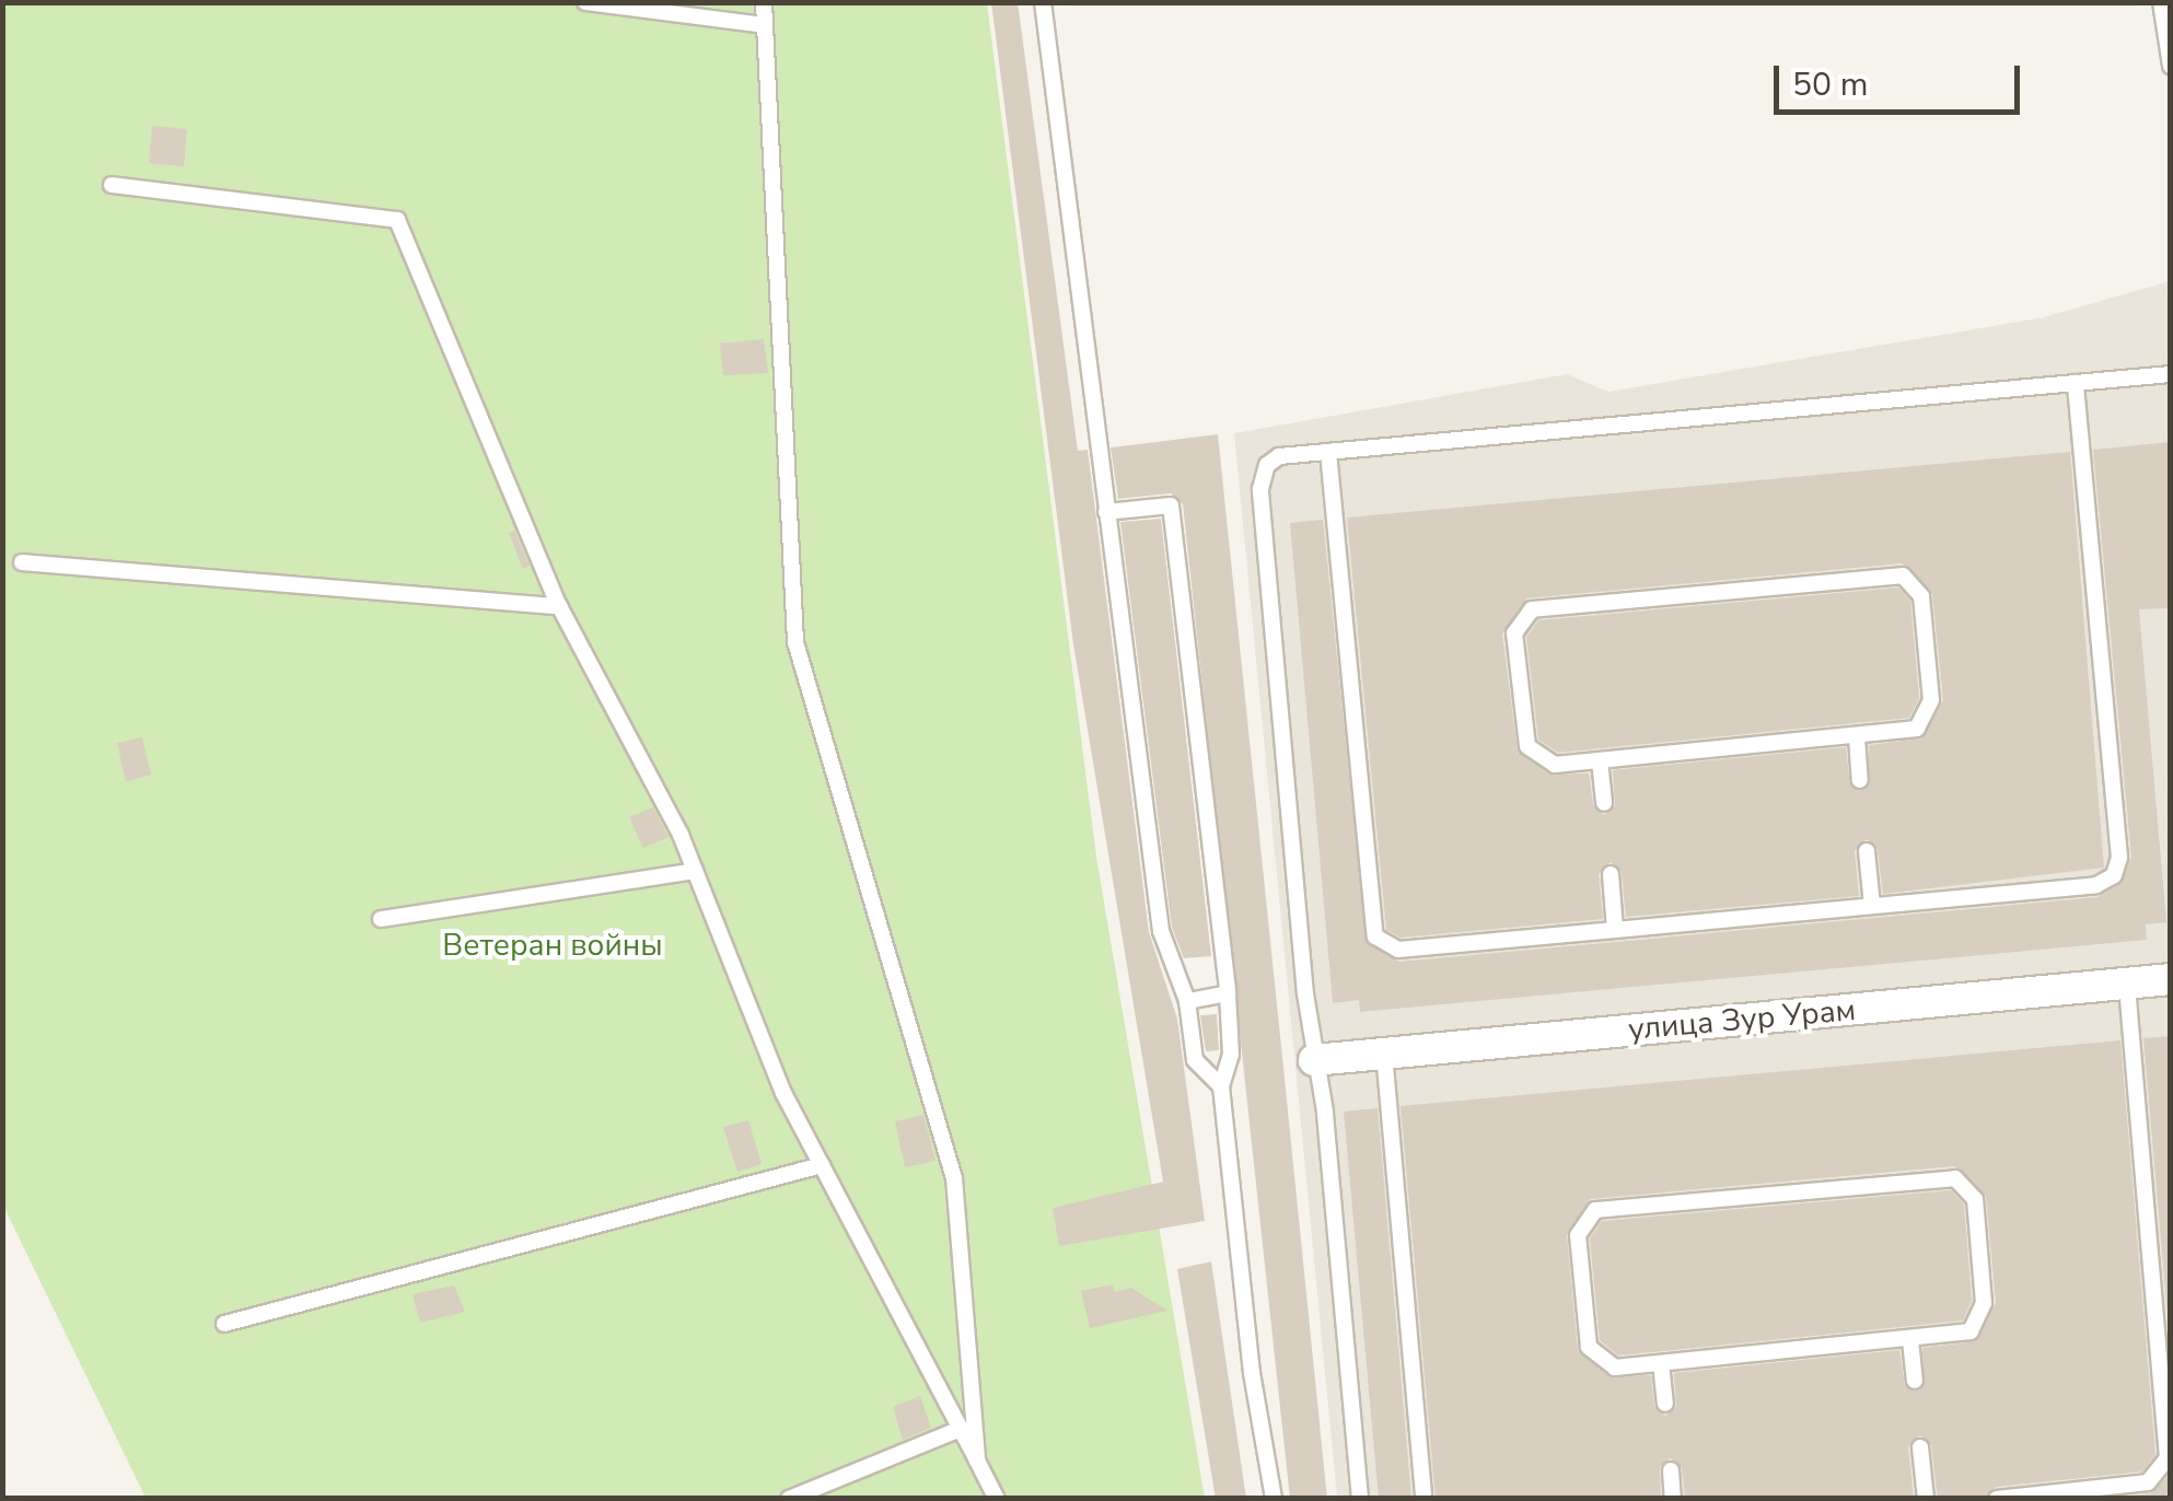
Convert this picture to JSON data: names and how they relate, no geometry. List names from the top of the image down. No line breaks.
{"streets":{"street":["улица Зур Урам"]},"parks":["Ветеран войны"],"scale_bar":"50 m"}
